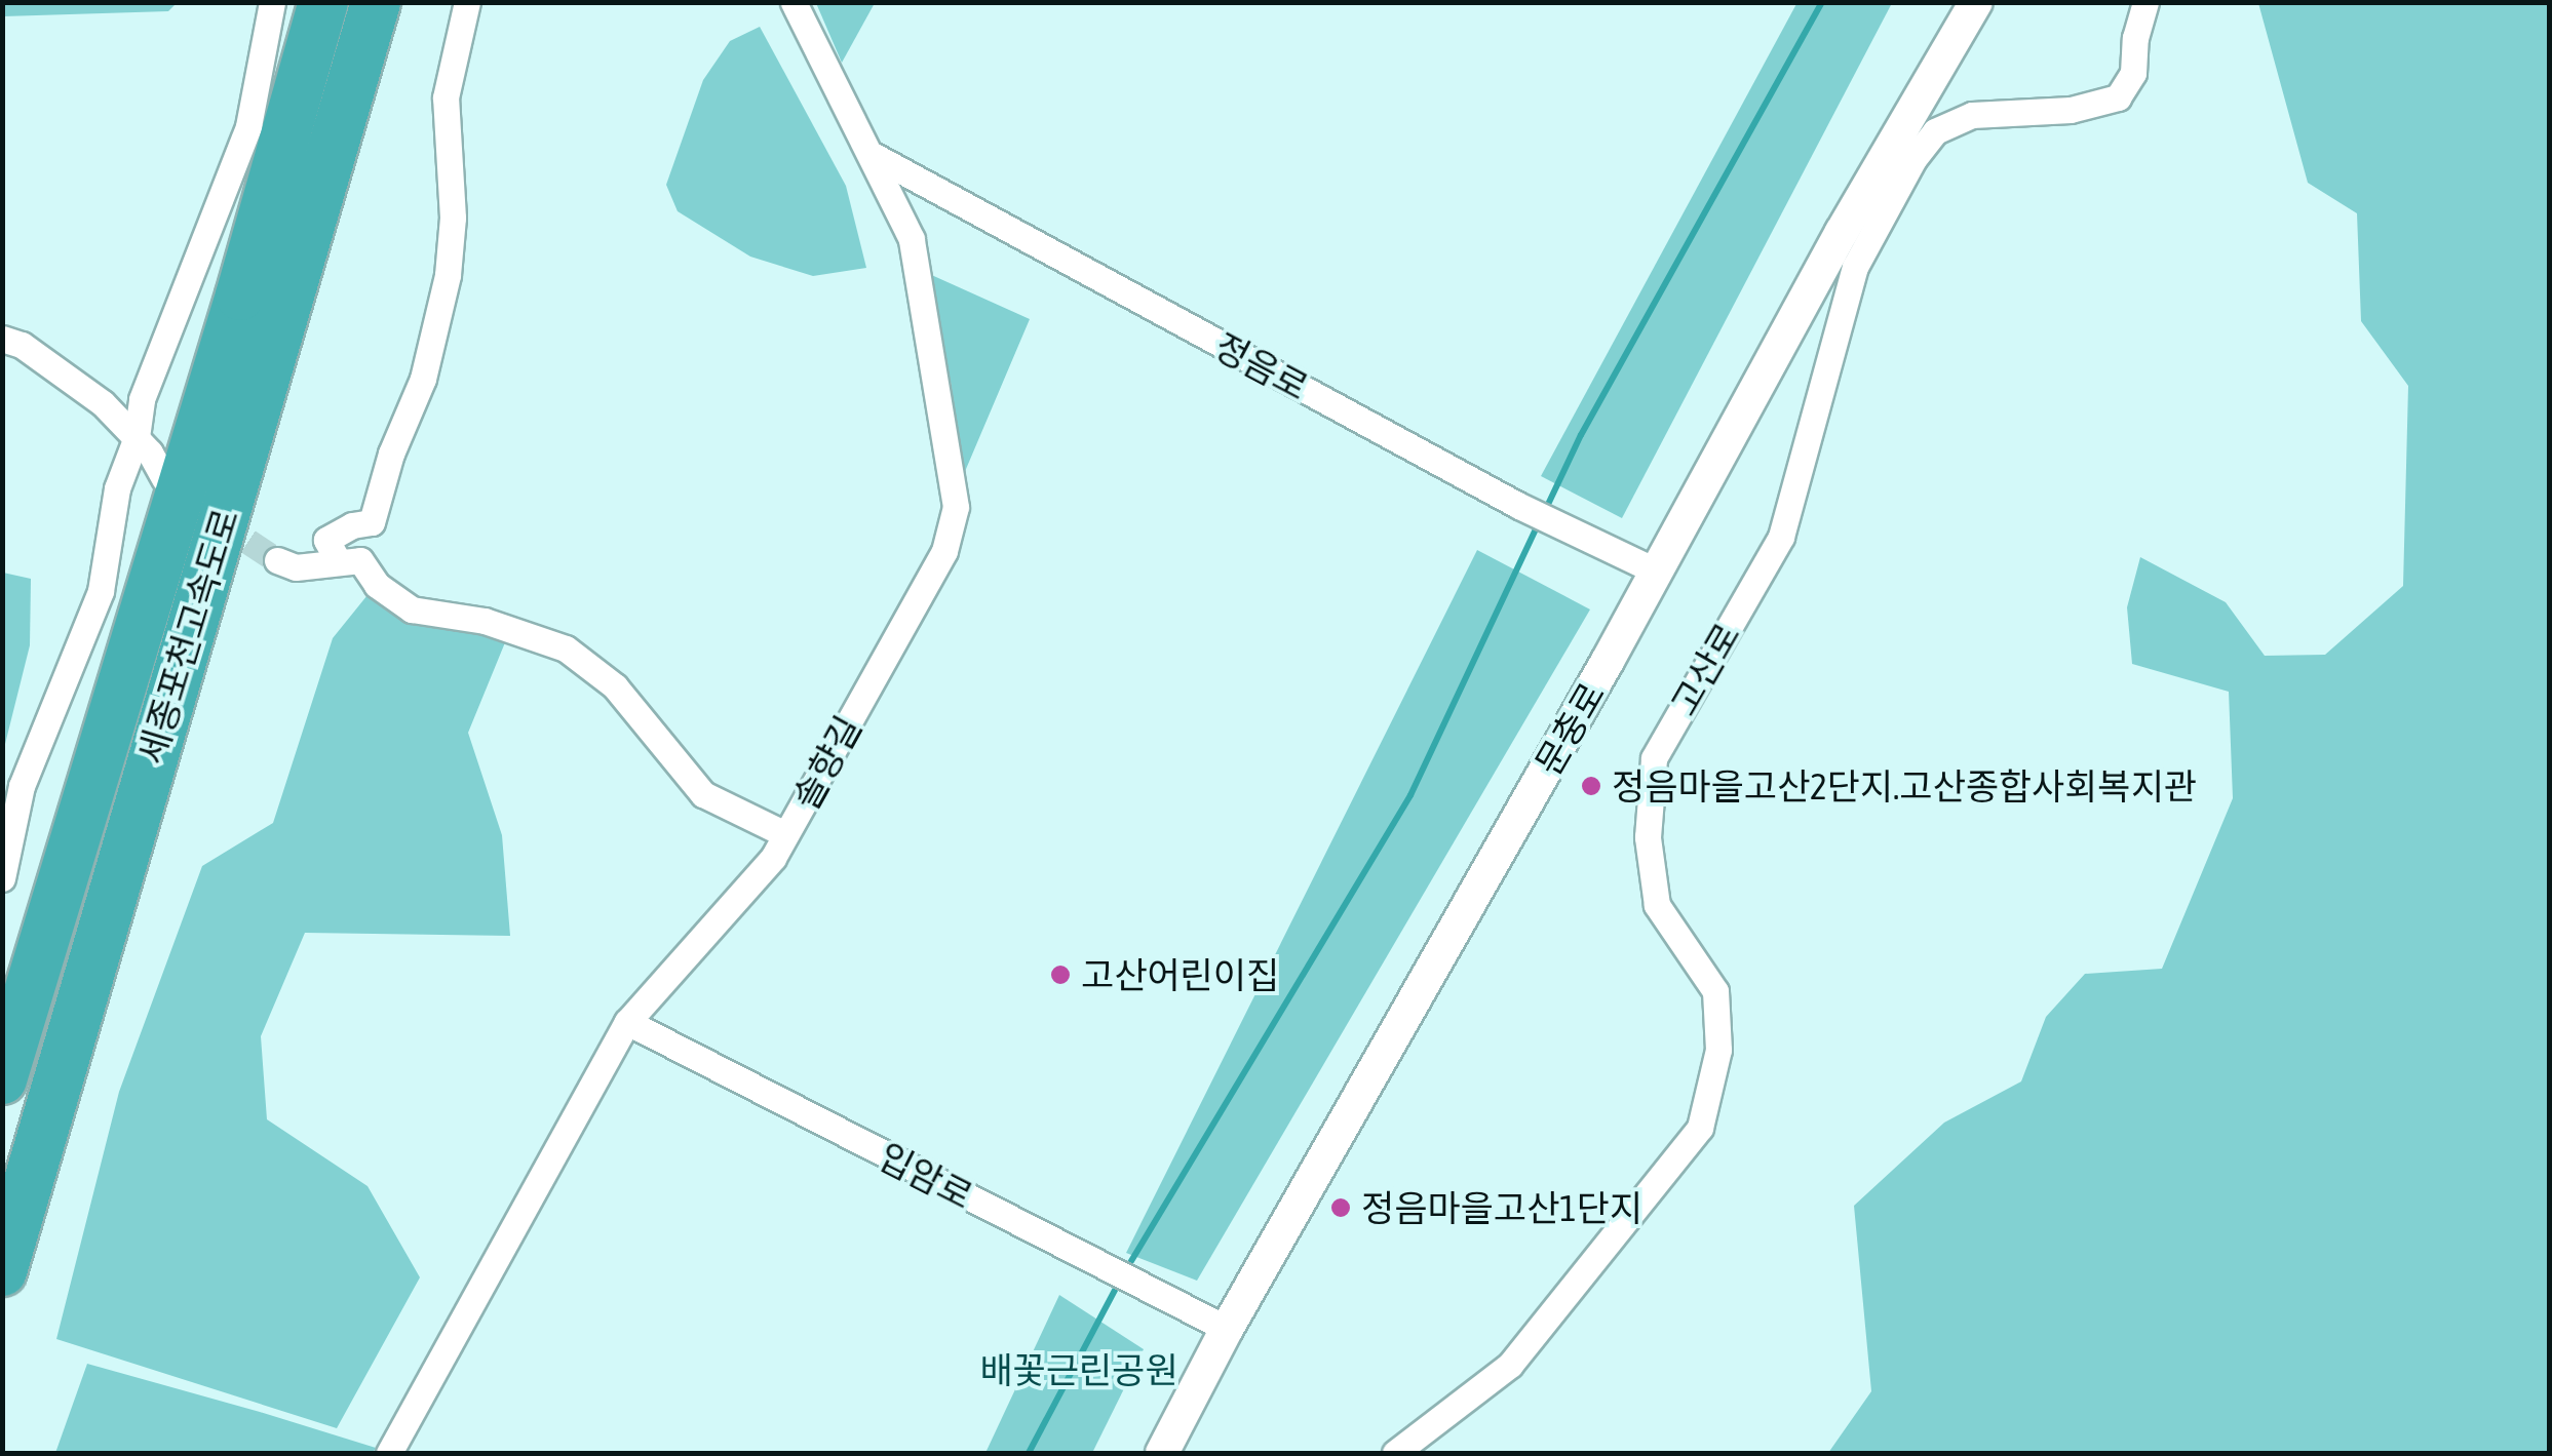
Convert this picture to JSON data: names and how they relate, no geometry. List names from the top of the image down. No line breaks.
{"streets":{"highway":["세종포천고속도로"],"street":["정음로","고산로","문충로","솔향길","입암로"]},"crossings":[["정음로","문충로"],["정음로","솔향길"],["문충로","입암로"],["솔향길","입암로"]],"parks":["배꽃근린공원"],"places":["정음마을고산2단지.고산종합사회복지관","고산어린이집","정음마을고산1단지"]}
